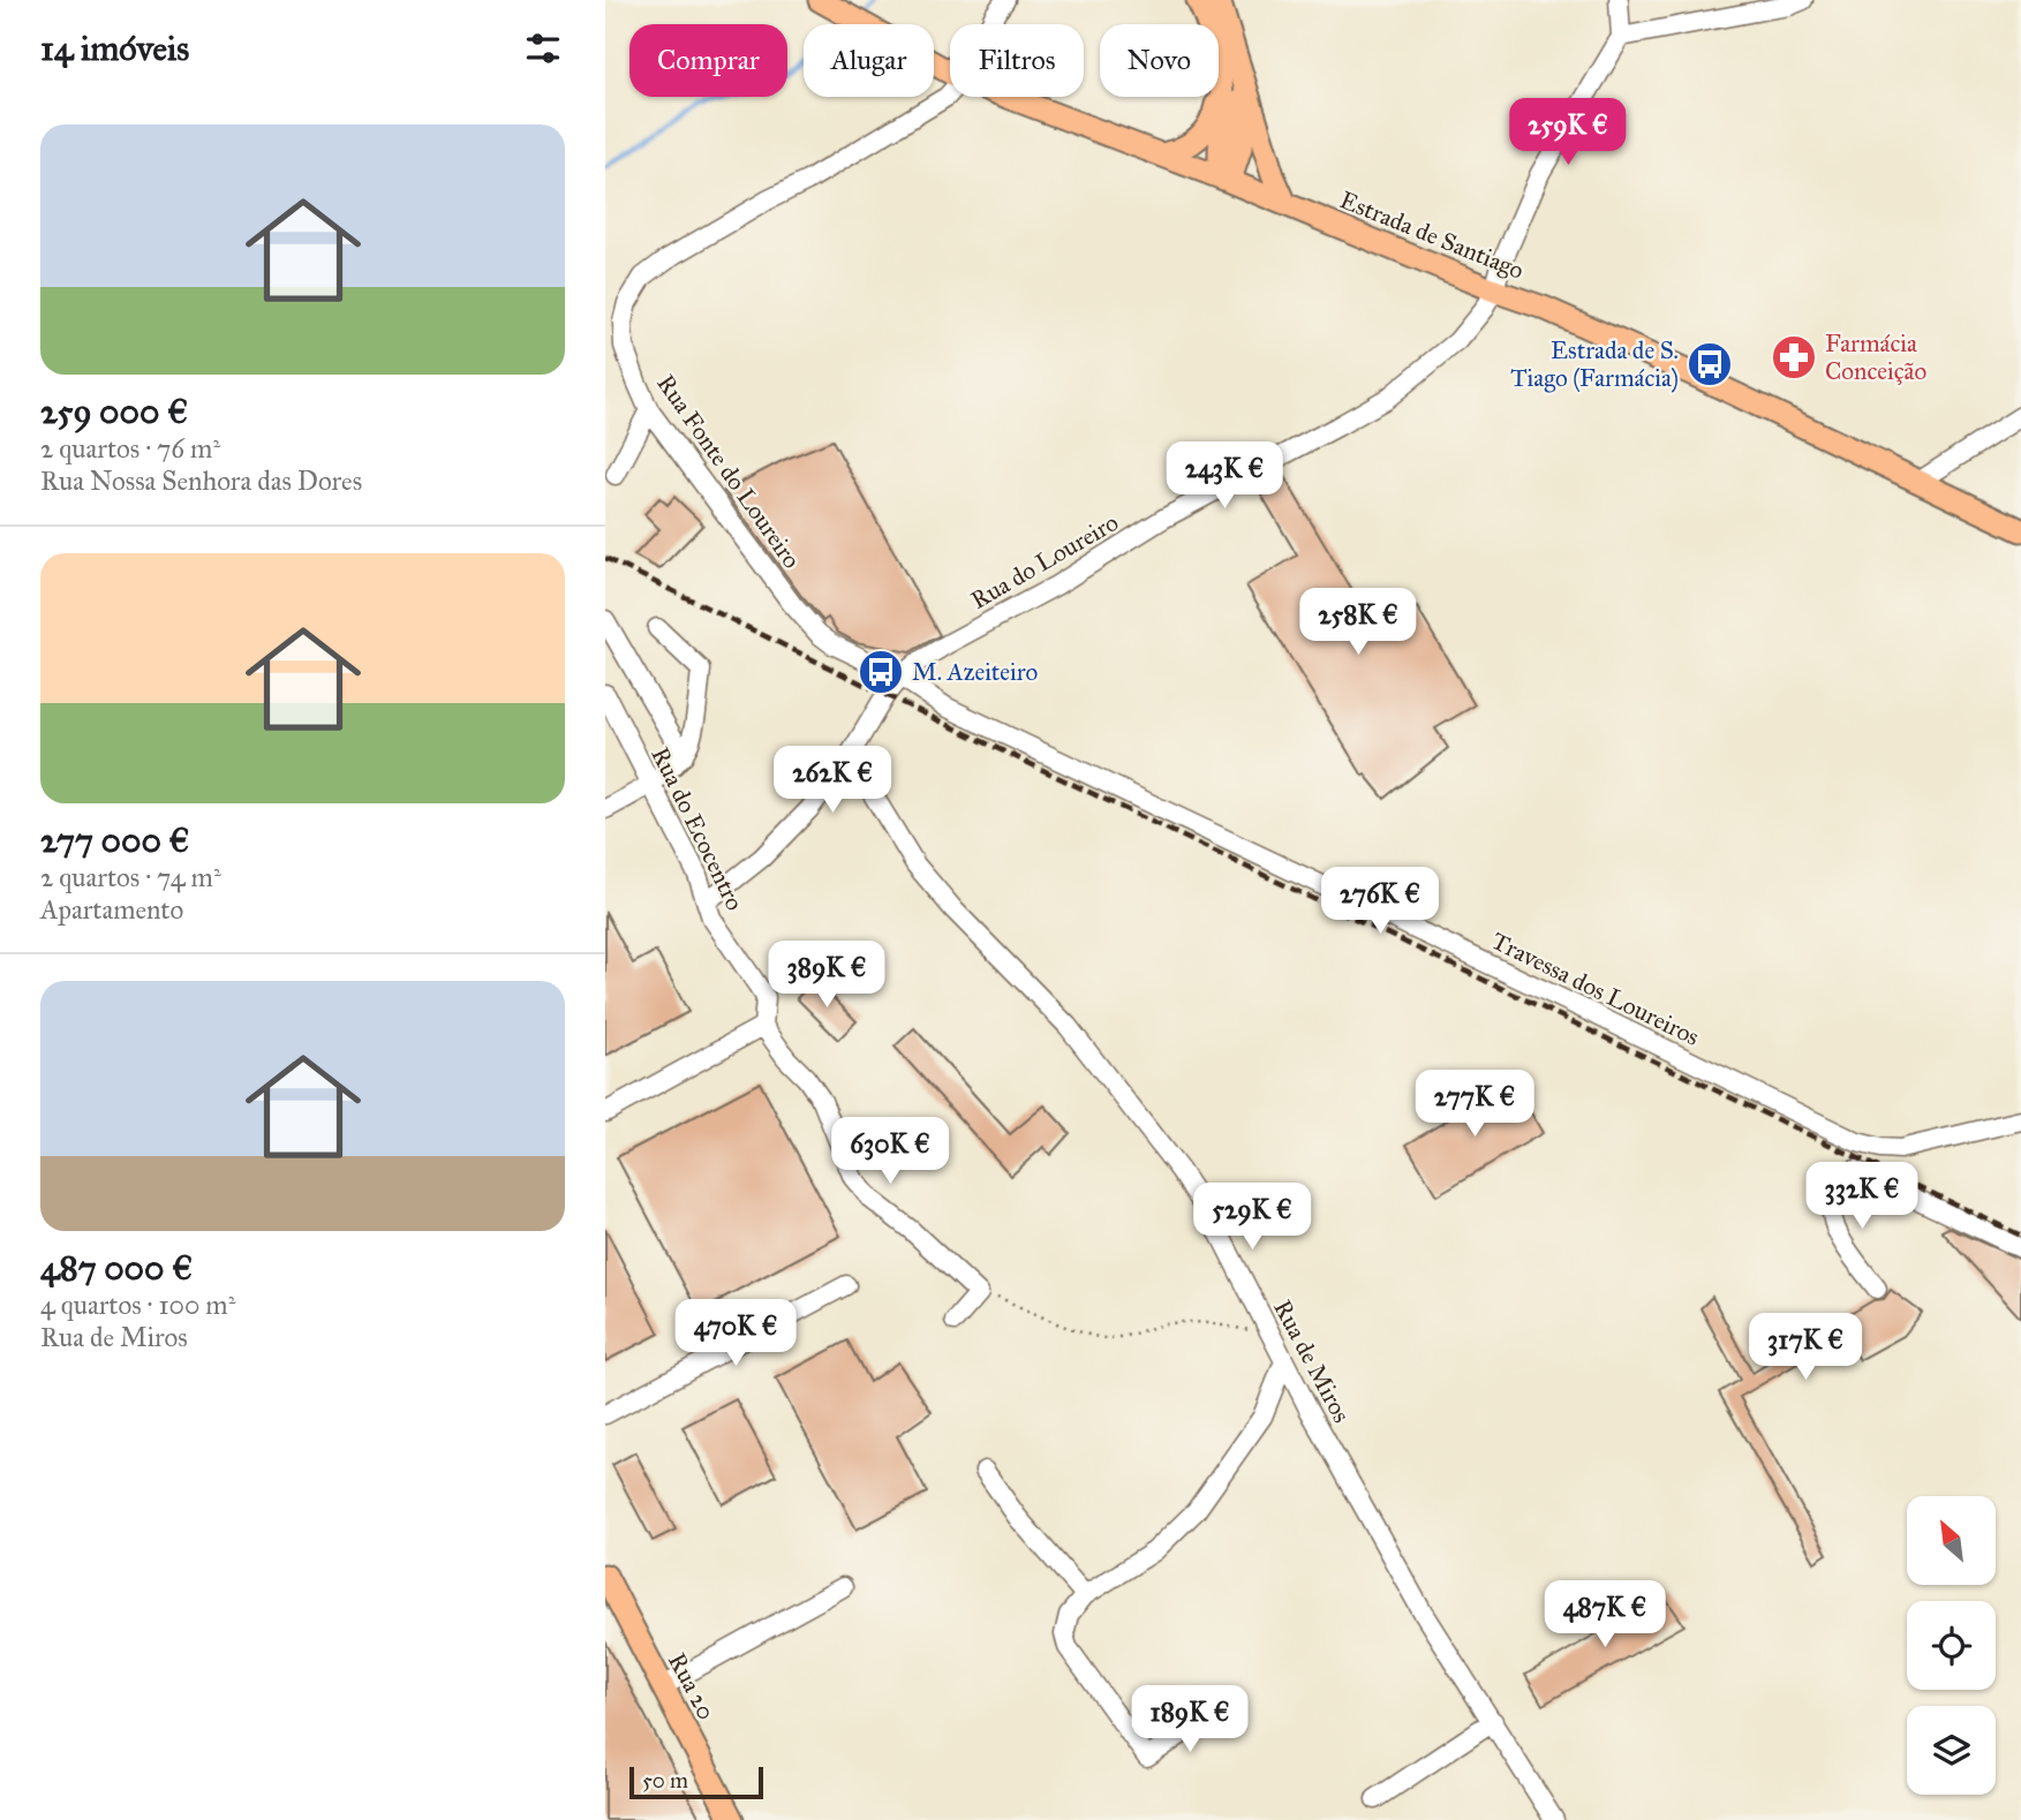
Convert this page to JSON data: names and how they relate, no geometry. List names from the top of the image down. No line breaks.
{"streets":{"main road":["Estrada de Santiago","Rua 20"],"street":["Rua Fonte do Loureiro","Rua do Loureiro","Rua do Ecocentro","Travessa dos Loureiros","Rua de Miros"]},"crossings":[["Estrada de Santiago","Rua do Loureiro"],["Rua Fonte do Loureiro","Rua do Loureiro"],["Rua Fonte do Loureiro","Travessa dos Loureiros"],["Rua do Loureiro","Rua do Ecocentro"],["Rua do Loureiro","Travessa dos Loureiros"],["Rua do Loureiro","Rua de Miros"]],"places":{"pharmacy":["Farmácia Conceição"],"bus stop":["Estrada de S. Tiago (Farmácia)","M. Azeiteiro"]},"scale_bar":"50 m","north":"top left","page":{"heading":"14 imóveis","chip":["Comprar","Alugar","Filtros","Novo"],"list":[{"name":"259 000 €","note":"2 quartos · 76 m² · Rua Nossa Senhora das Dores"},{"name":"277 000 €","note":"2 quartos · 74 m² · Apartamento"},{"name":"487 000 €","note":"4 quartos · 100 m² · Rua de Miros"}],"price":["259K €","243K €","258K €","262K €","276K €","389K €","277K €","630K €","332K €","529K €","470K €","317K €","487K €","189K €"],"scale":"50 m"}}
